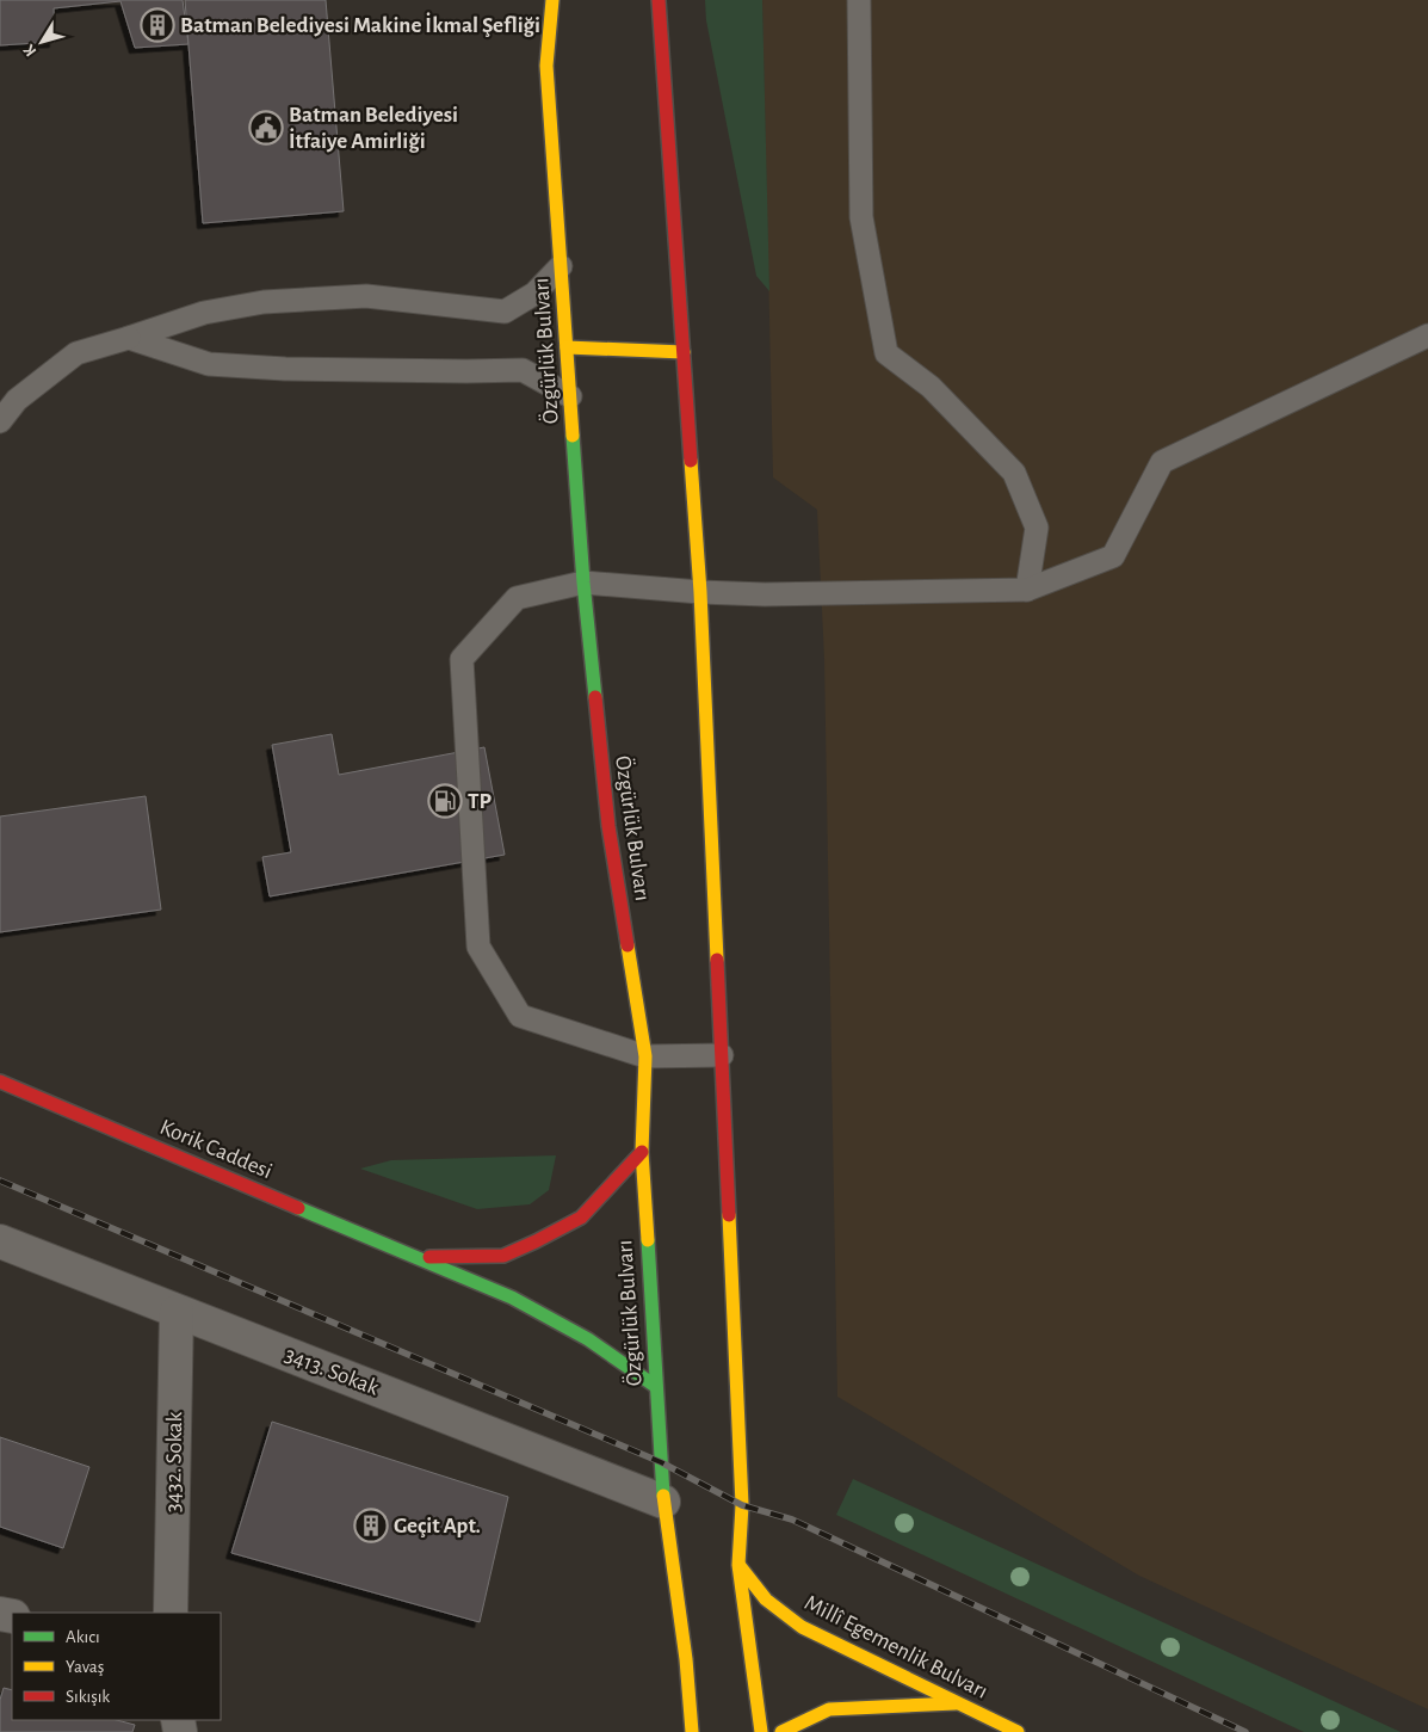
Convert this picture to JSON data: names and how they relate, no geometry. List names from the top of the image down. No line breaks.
{"streets":{"main road":["Özgürlük Bulvarı","Korik Caddesi","Millî Egemenlik Bulvarı"],"street":["3413. Sokak","3432. Sokak"]},"crossings":[["Özgürlük Bulvarı","Korik Caddesi"],["Özgürlük Bulvarı","3413. Sokak"],["3413. Sokak","3432. Sokak"]],"places":{"building":["Batman Belediyesi Makine İkmal Şefliği","Geçit Apt."],"public building":["Batman Belediyesi İtfaiye Amirliği"],"fuel station":["TP"]},"legend":["Akıcı","Yavaş","Sıkışık"],"north":"bottom left"}
